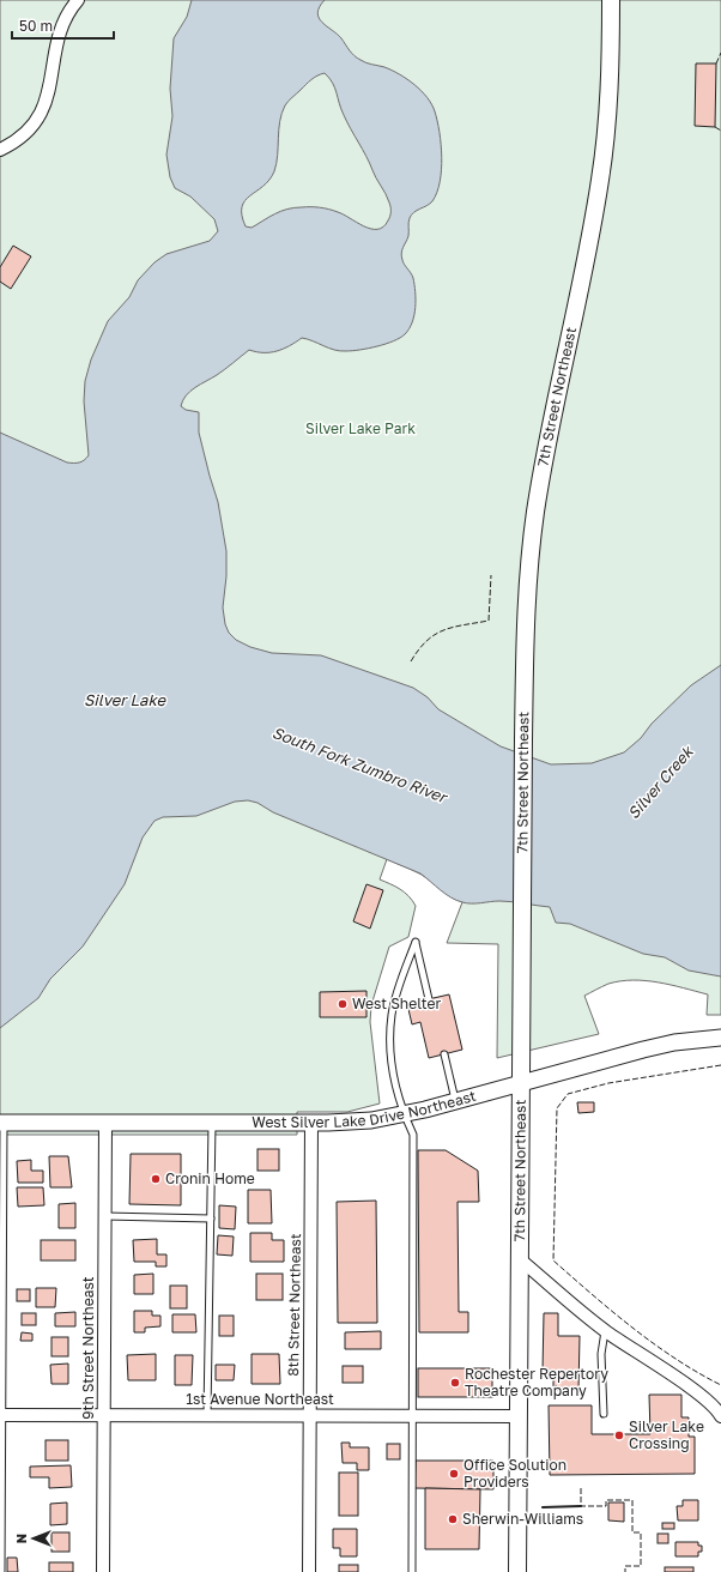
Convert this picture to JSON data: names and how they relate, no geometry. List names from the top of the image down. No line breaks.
{"streets":{"main road":["7th Street Northeast"],"street":["West Silver Lake Drive Northeast","8th Street Northeast","9th Street Northeast","1st Avenue Northeast"]},"crossings":[["7th Street Northeast","West Silver Lake Drive Northeast"],["7th Street Northeast","1st Avenue Northeast"],["West Silver Lake Drive Northeast","8th Street Northeast"],["West Silver Lake Drive Northeast","9th Street Northeast"],["8th Street Northeast","1st Avenue Northeast"],["9th Street Northeast","1st Avenue Northeast"]],"water":["Silver Lake","South Fork Zumbro River","Silver Creek"],"parks":["Silver Lake Park"],"places":["West Shelter","Cronin Home","Rochester Repertory Theatre Company","Silver Lake Crossing","Office Solution Providers","Sherwin-Williams"],"scale_bar":"50 m","north":"left"}
